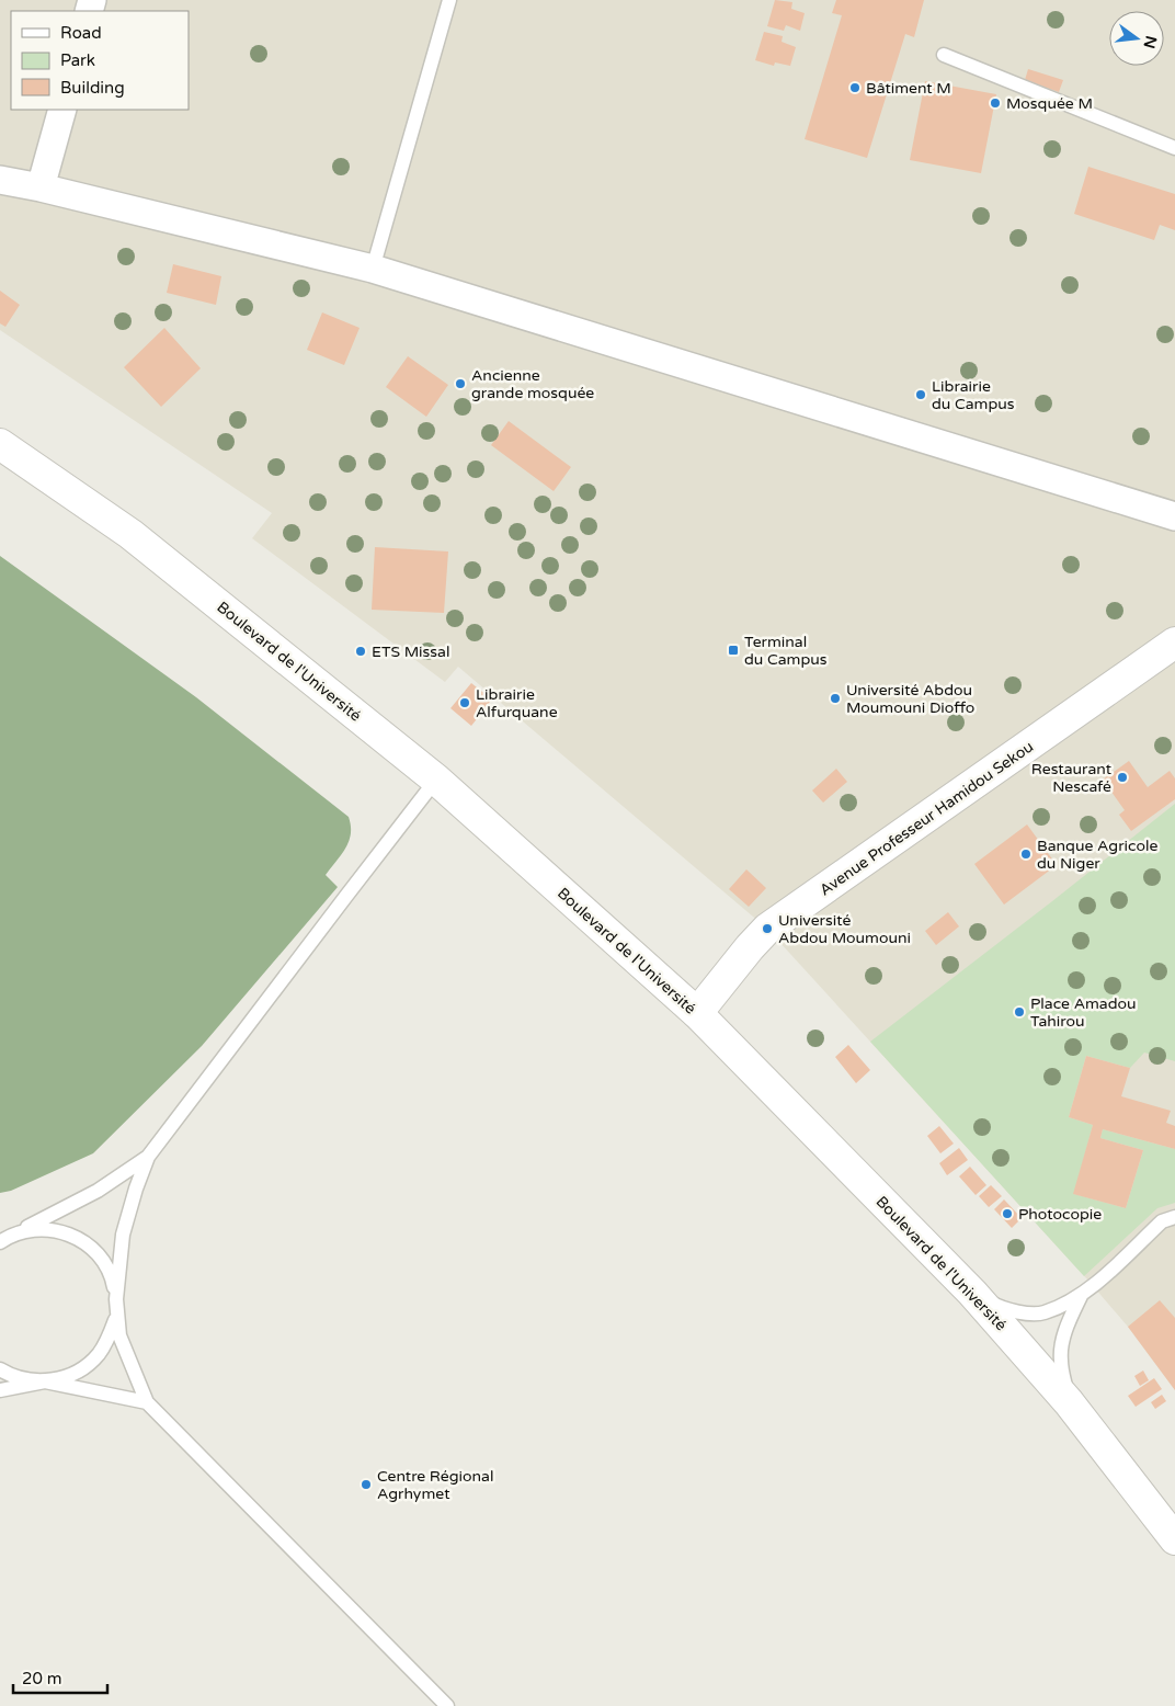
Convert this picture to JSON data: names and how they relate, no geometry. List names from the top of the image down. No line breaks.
{"streets":{"main road":["Boulevard de l'Université","Avenue Professeur Hamidou Sekou"]},"crossings":[["Boulevard de l'Université","Avenue Professeur Hamidou Sekou"]],"places":{"other":["Bâtiment M","Mosquée M","Ancienne grande mosquée","Librairie du Campus","ETS Missal","Université Abdou Moumouni Dioffo","Librairie Alfurquane","Restaurant Nescafé","Banque Agricole du Niger","Université Abdou Moumouni","Place Amadou Tahirou","Photocopie","Centre Régional Agrhymet"],"transit":["Terminal du Campus"]},"legend":["Road","Park","Building"],"scale_bar":"20 m","north":"right"}
